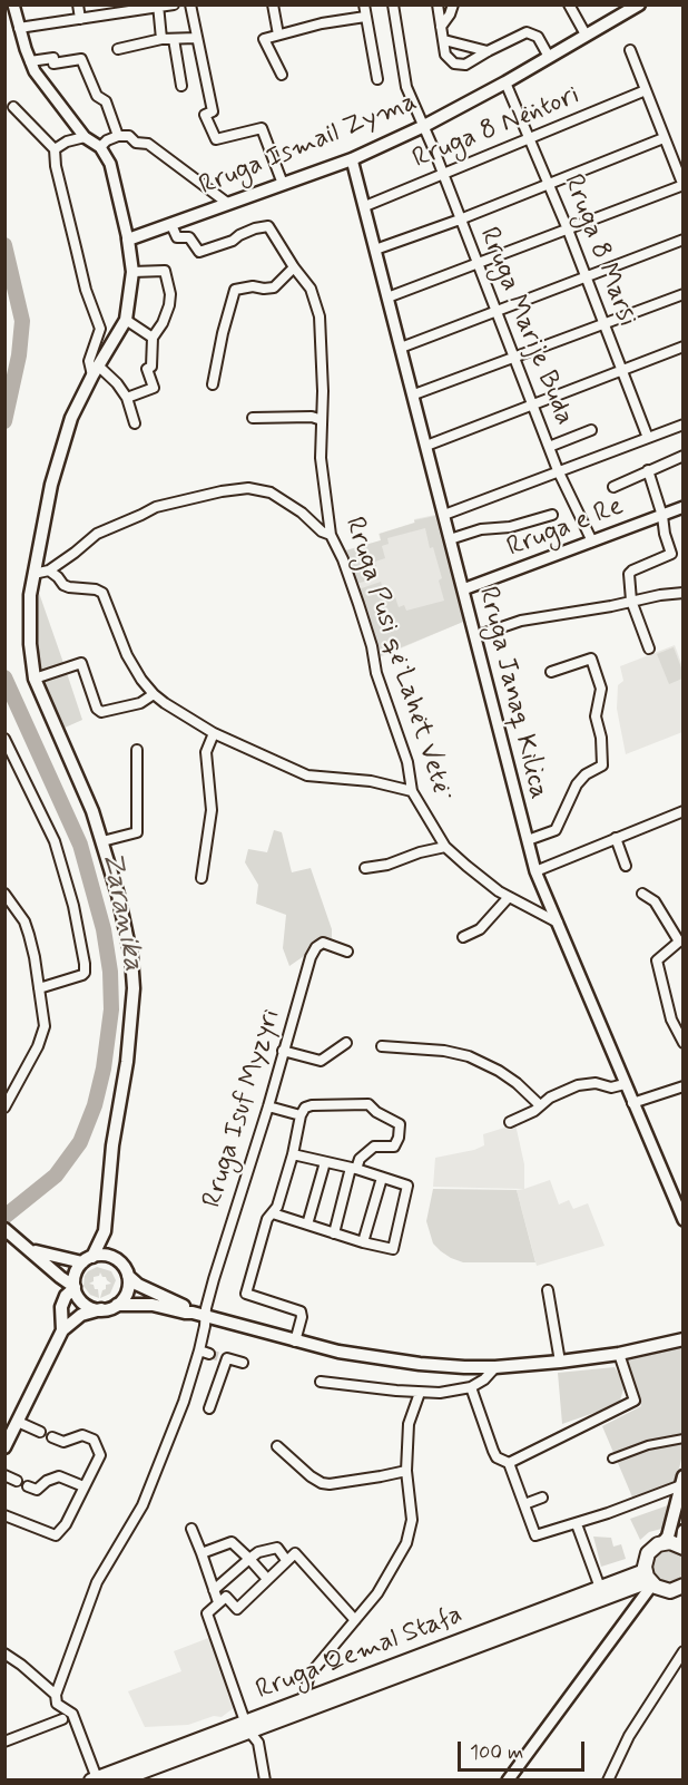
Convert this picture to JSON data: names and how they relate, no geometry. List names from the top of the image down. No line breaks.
{"streets":{"main road":["Rruga Ismail Zyma","Rruga Qemal Stafa"],"street":["Rruga 8 Nëntori","Rruga 8 Marsi","Rruga Marije Buda","Rruga e Re","Rruga Pusi që Lahët Vetë","Rruga Janaq Kilica","Rruga Isuf Myzyri"]},"crossings":[["Rruga 8 Nëntori","Rruga 8 Marsi"],["Rruga 8 Nëntori","Rruga Marije Buda"],["Rruga 8 Nëntori","Rruga Janaq Kilica"],["Rruga Ismail Zyma","Rruga 8 Marsi"],["Rruga Ismail Zyma","Rruga Marije Buda"],["Rruga Ismail Zyma","Rruga Pusi që Lahët Vetë"],["Rruga Ismail Zyma","Rruga Janaq Kilica"],["Rruga Marije Buda","Rruga e Re"],["Rruga e Re","Rruga Janaq Kilica"],["Rruga Pusi që Lahët Vetë","Rruga Janaq Kilica"]],"water":["Zaranika"],"scale_bar":"100 m"}
